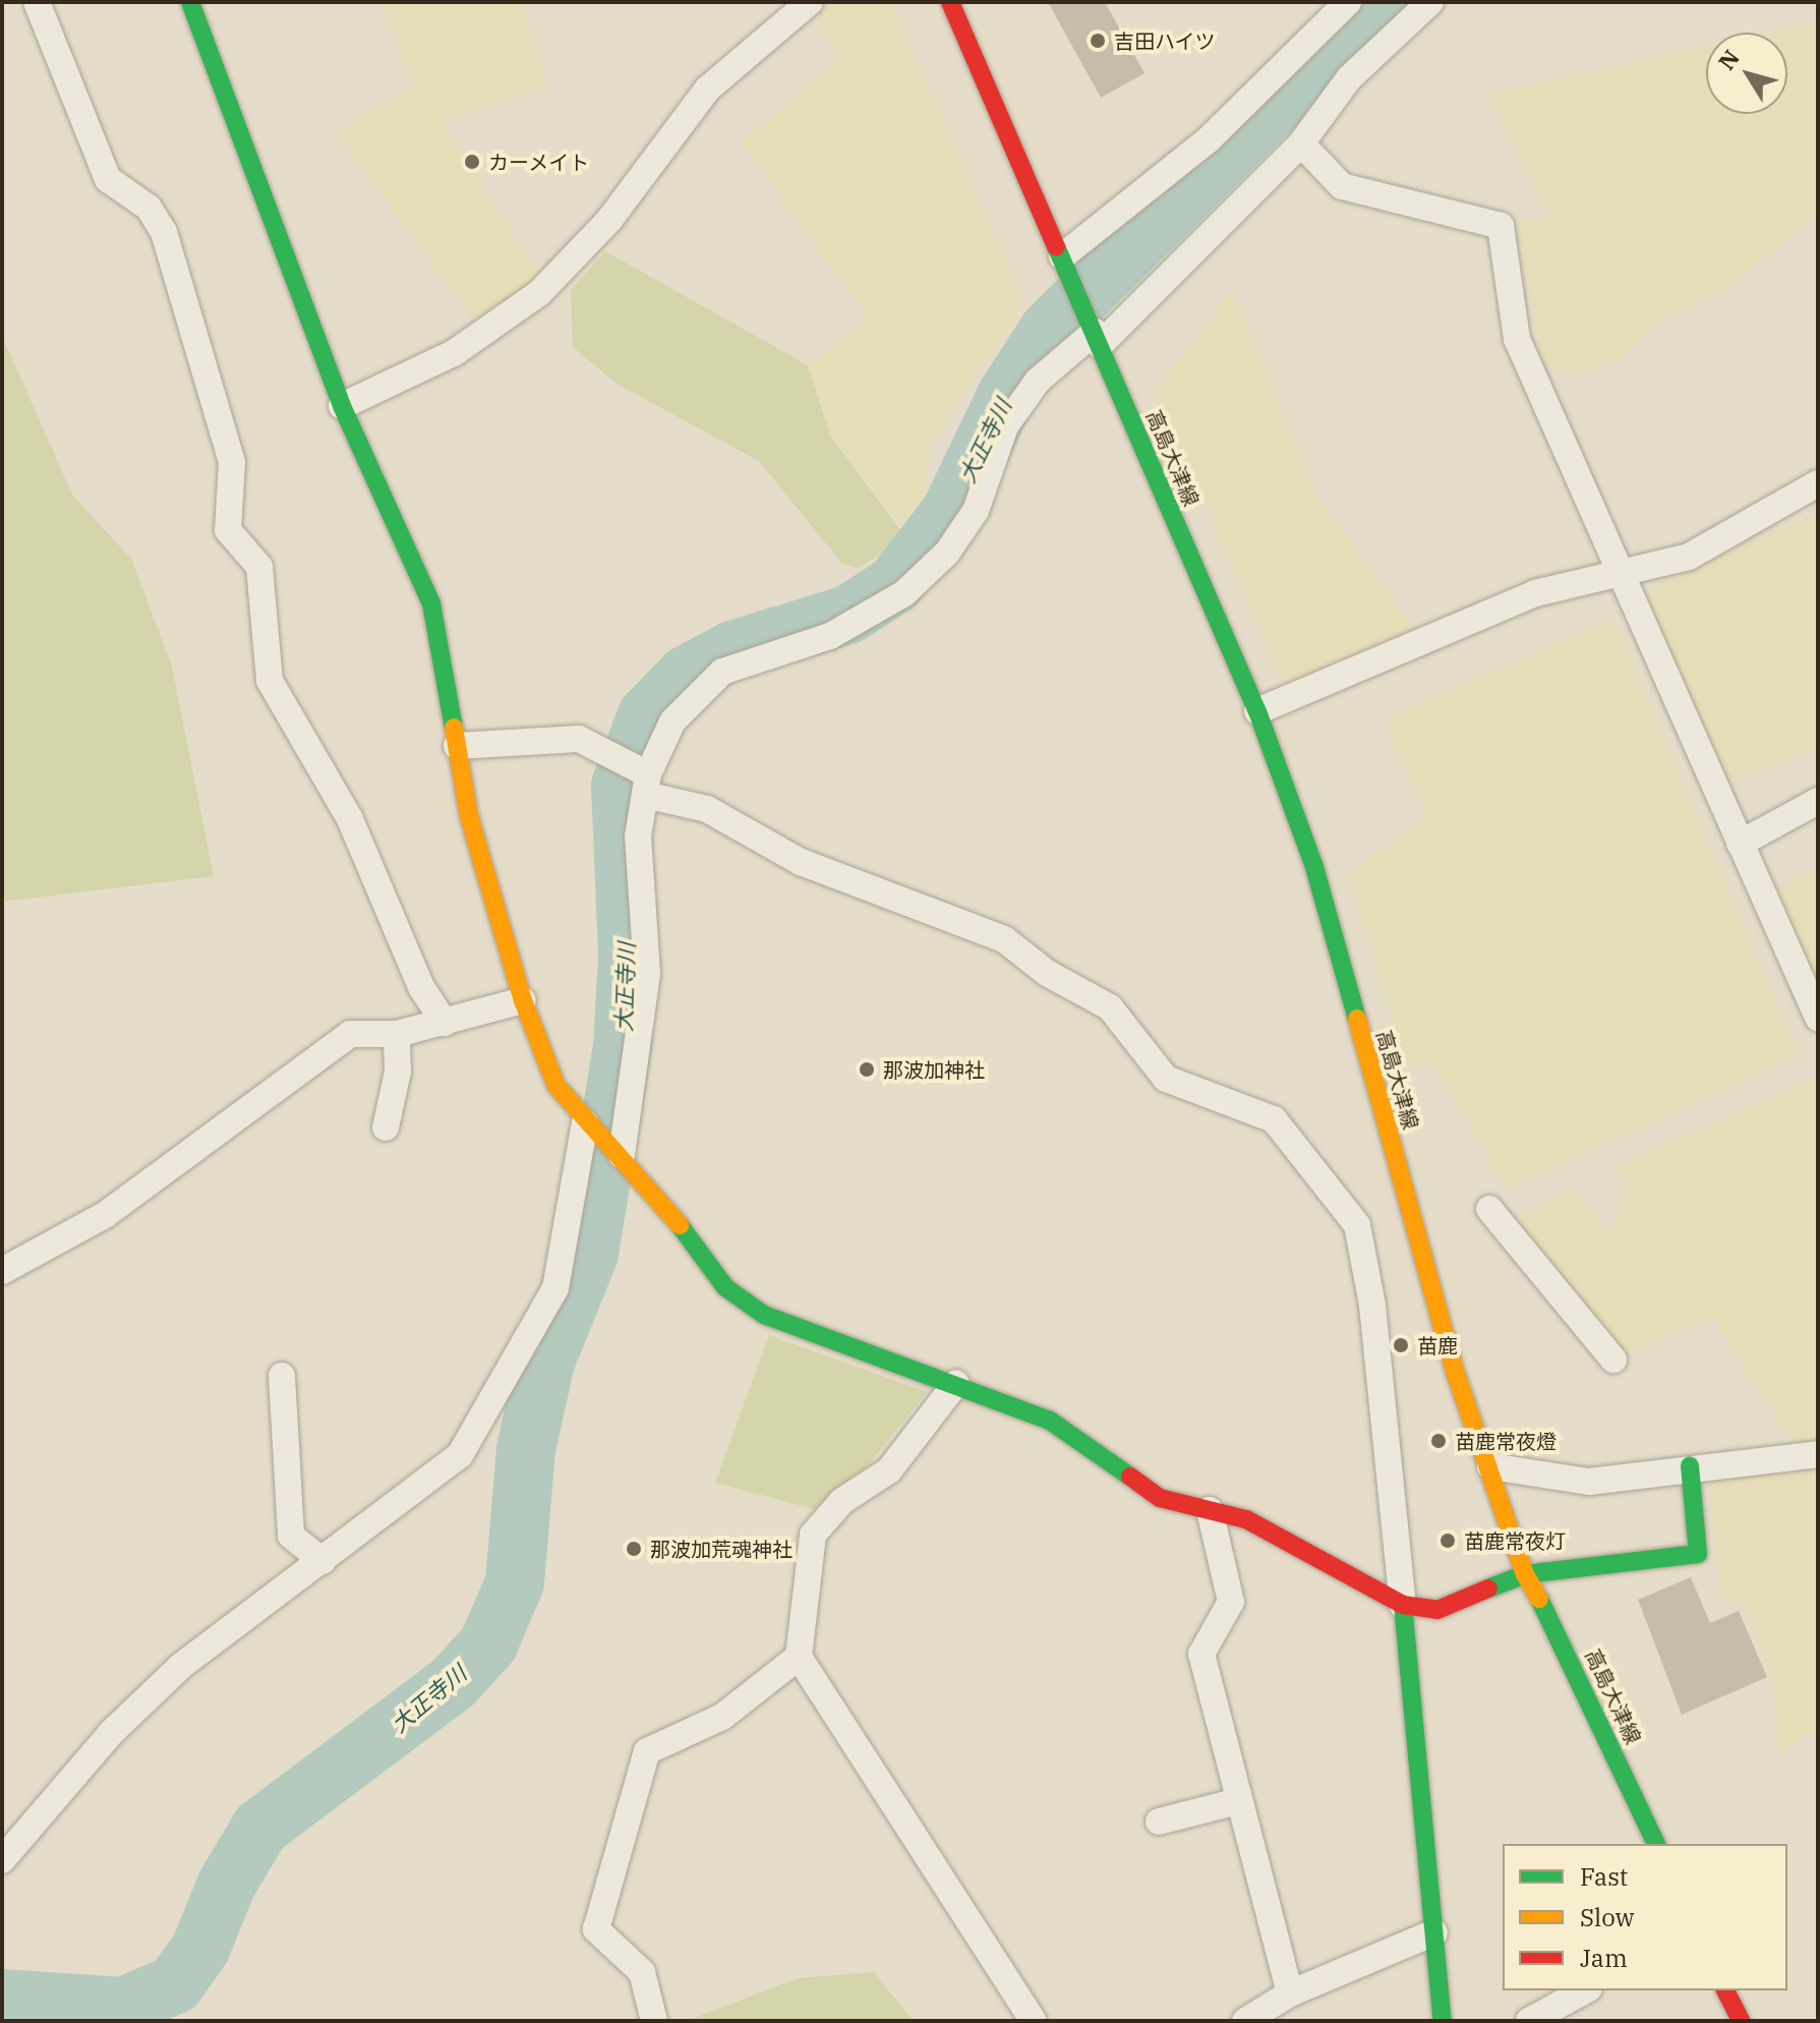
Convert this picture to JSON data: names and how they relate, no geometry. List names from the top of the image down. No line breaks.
{"streets":{"street":["高島大津線"]},"water":["大正寺川"],"places":["吉田ハイツ","カーメイト","那波加神社","苗鹿","苗鹿常夜燈","苗鹿常夜灯","那波加荒魂神社"],"legend":["Fast","Slow","Jam"],"north":"top left"}
